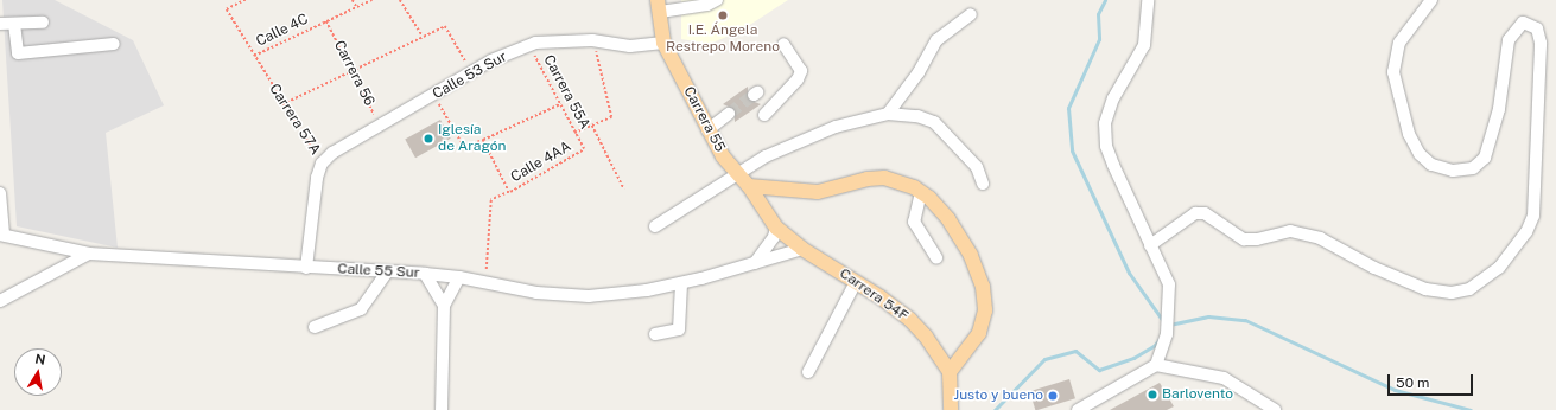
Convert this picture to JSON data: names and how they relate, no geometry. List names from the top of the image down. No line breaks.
{"streets":{"main road":["Carrera 55","Carrera 54F"],"street":["Calle 53 Sur","Carrera 57A","Calle 55 Sur"],"path":["Calle 4C","Carrera 56","Carrera 55A","Calle 4AA"]},"crossings":[["Calle 4C","Carrera 56"],["Calle 4C","Carrera 57A"],["Carrera 56","Calle 53 Sur"],["Calle 53 Sur","Carrera 55A"],["Calle 53 Sur","Carrera 57A"],["Calle 53 Sur","Carrera 55"],["Calle 53 Sur","Calle 4AA"],["Carrera 55A","Calle 4AA"],["Carrera 57A","Calle 55 Sur"],["Carrera 55","Carrera 54F"],["Calle 4AA","Calle 55 Sur"],["Calle 55 Sur","Carrera 54F"]],"places":["I.E. Ángela Restrepo Moreno","Iglesía de Aragón","Barlovento","Justo y bueno"],"scale_bar":"50 m","north":"top"}
